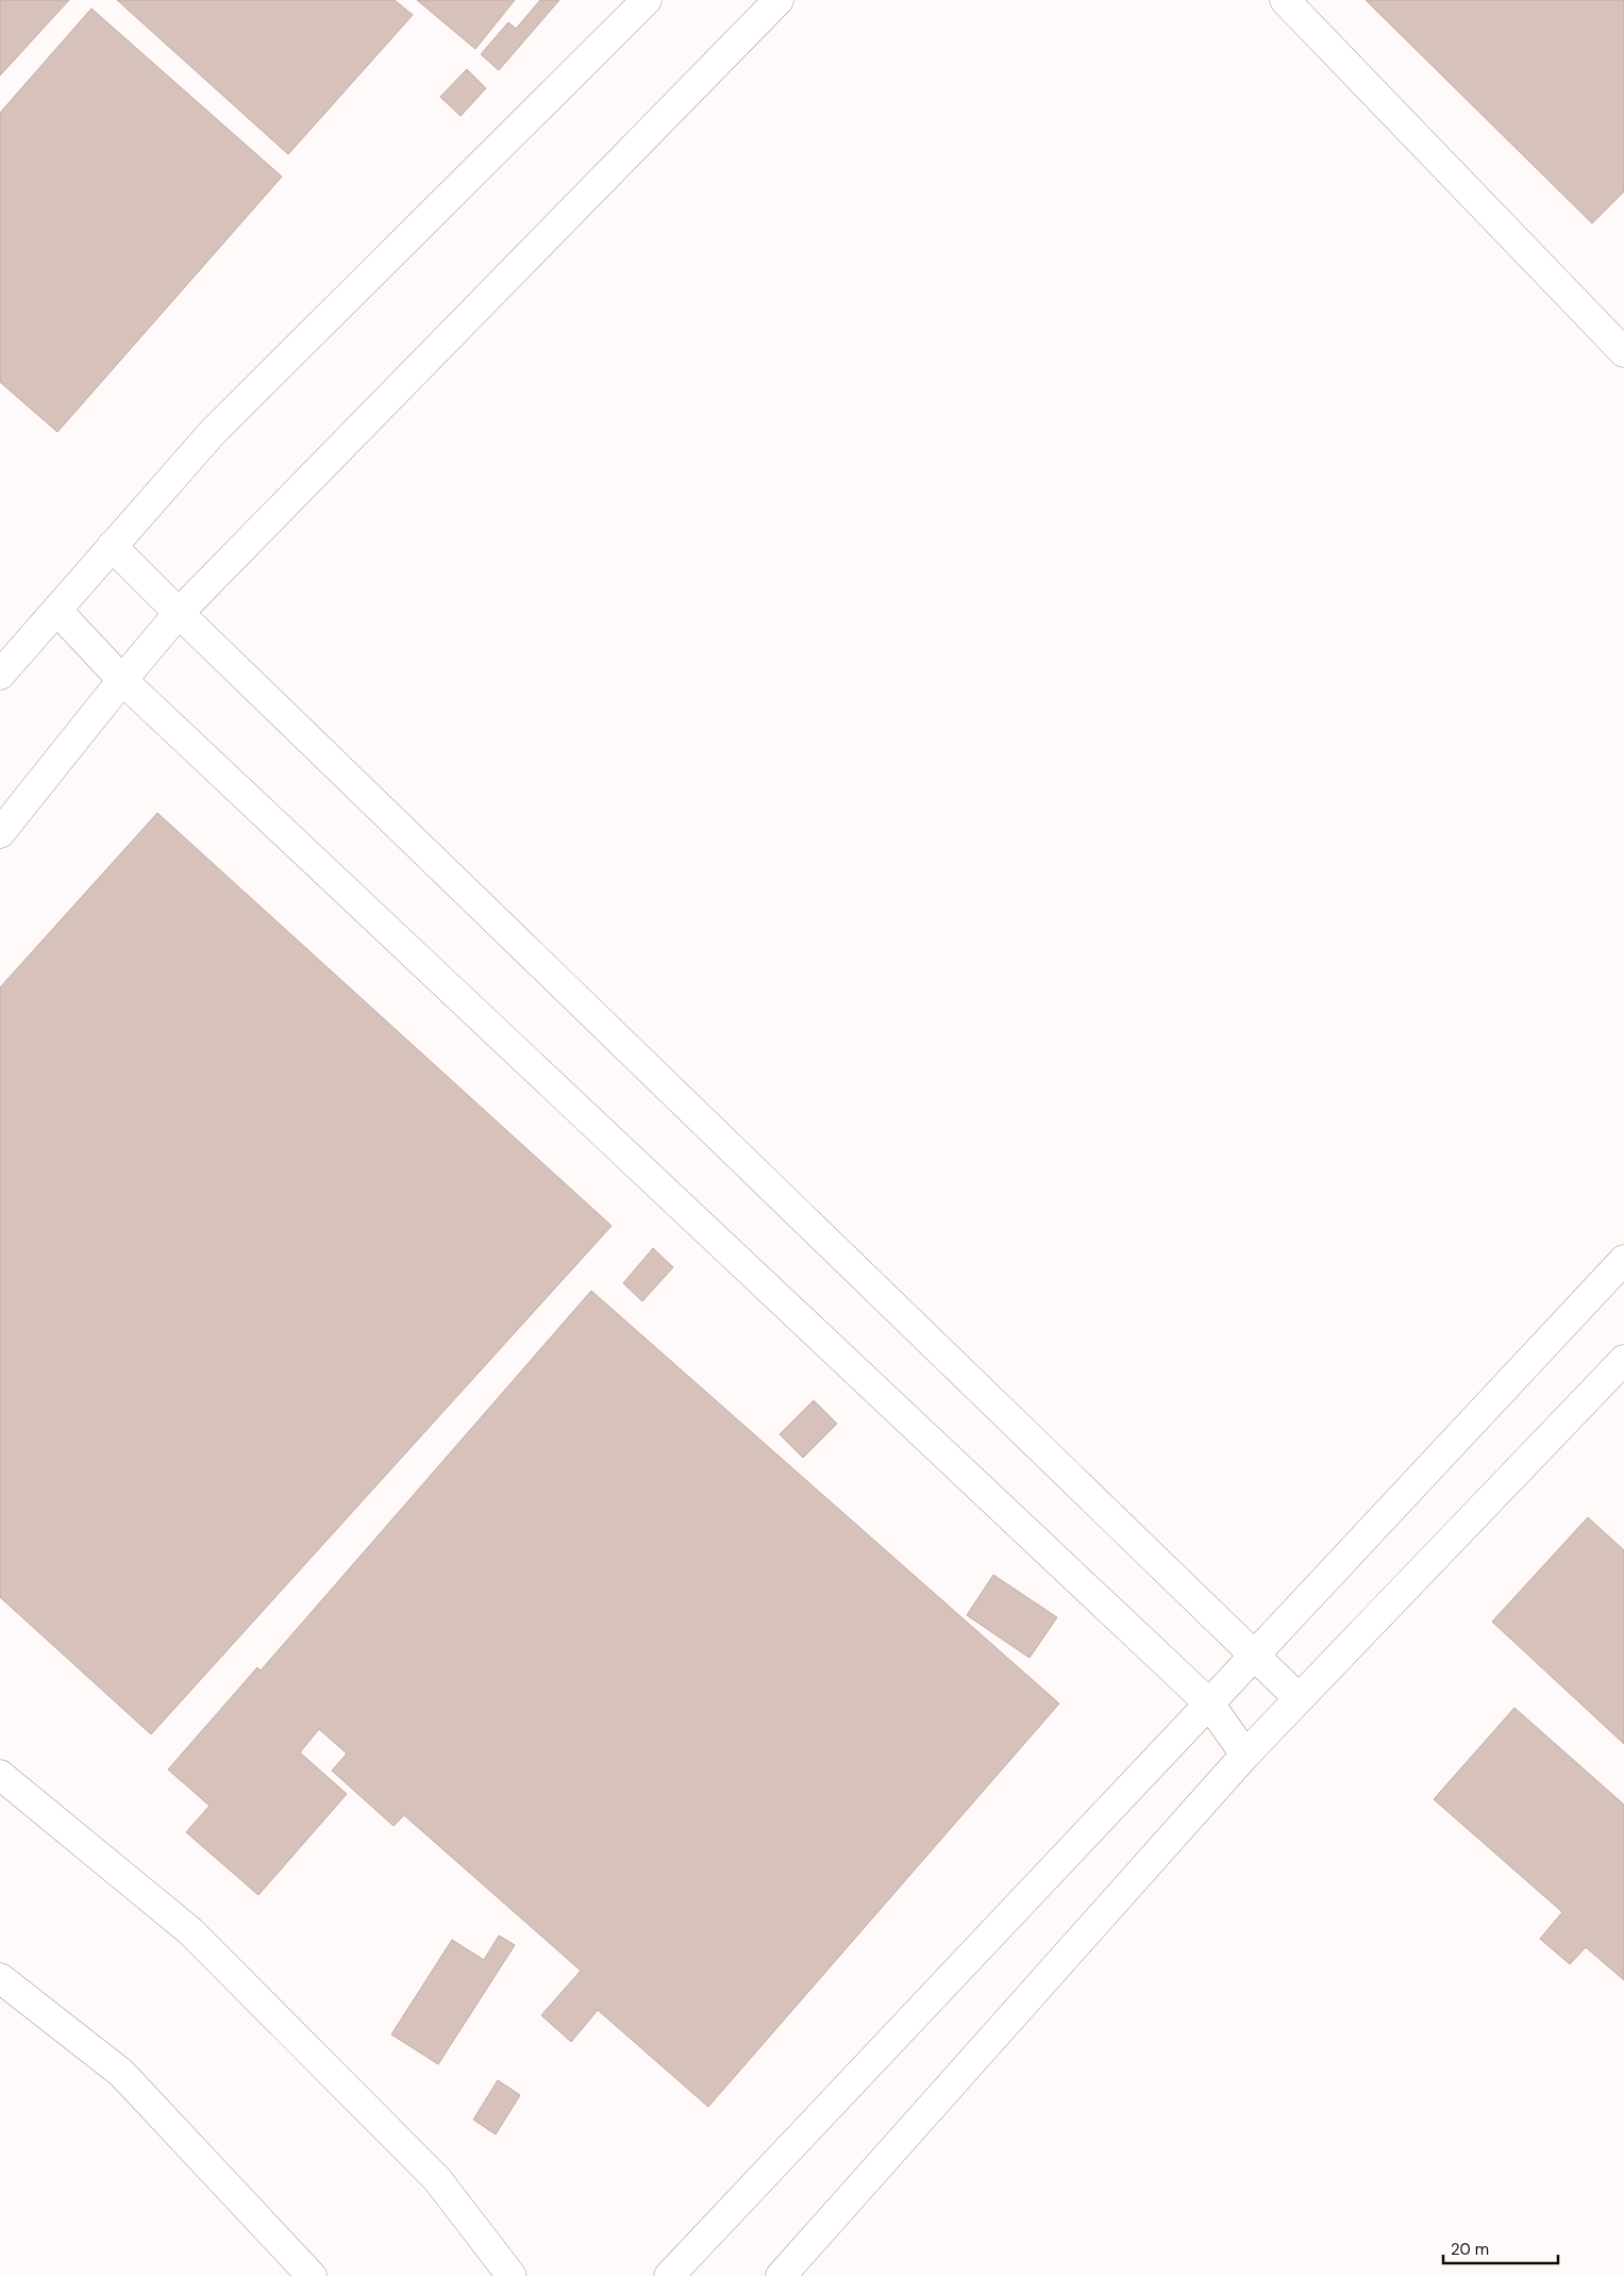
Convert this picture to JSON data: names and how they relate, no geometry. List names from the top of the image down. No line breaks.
{"scale_bar":"20 m"}
